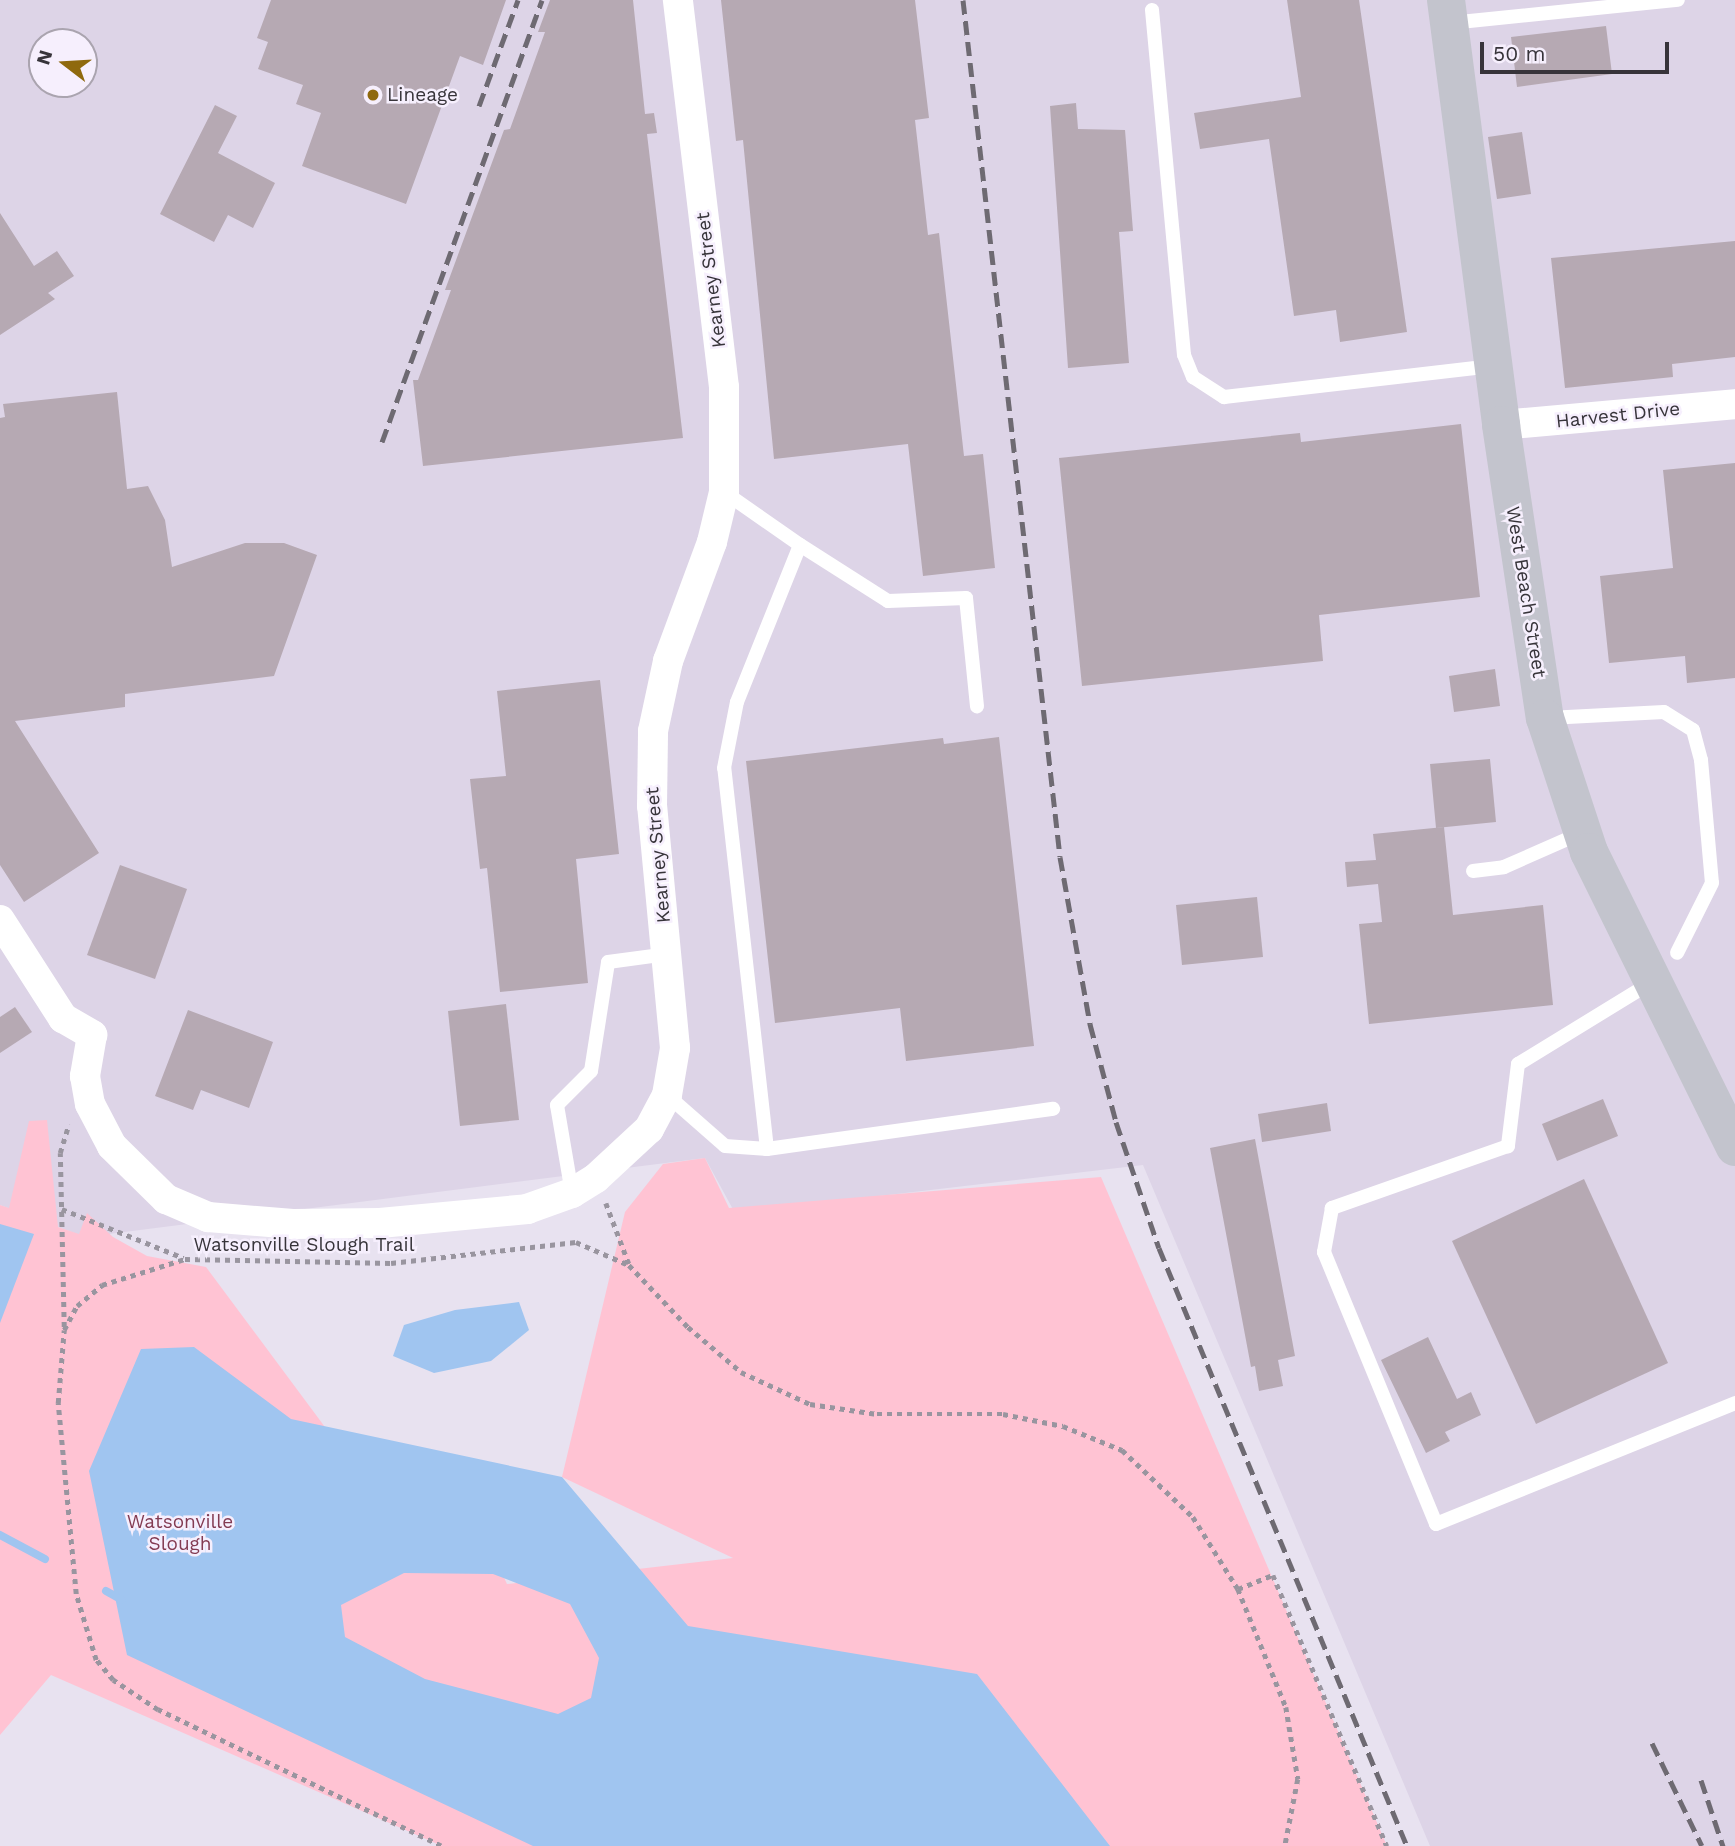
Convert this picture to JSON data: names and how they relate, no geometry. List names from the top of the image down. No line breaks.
{"streets":{"main road":["West Beach Street"],"street":["Kearney Street","Harvest Drive"],"path":["Watsonville Slough Trail"]},"crossings":[["Harvest Drive","West Beach Street"]],"parks":["Watsonville Slough"],"places":["Lineage"],"scale_bar":"50 m","north":"left"}
